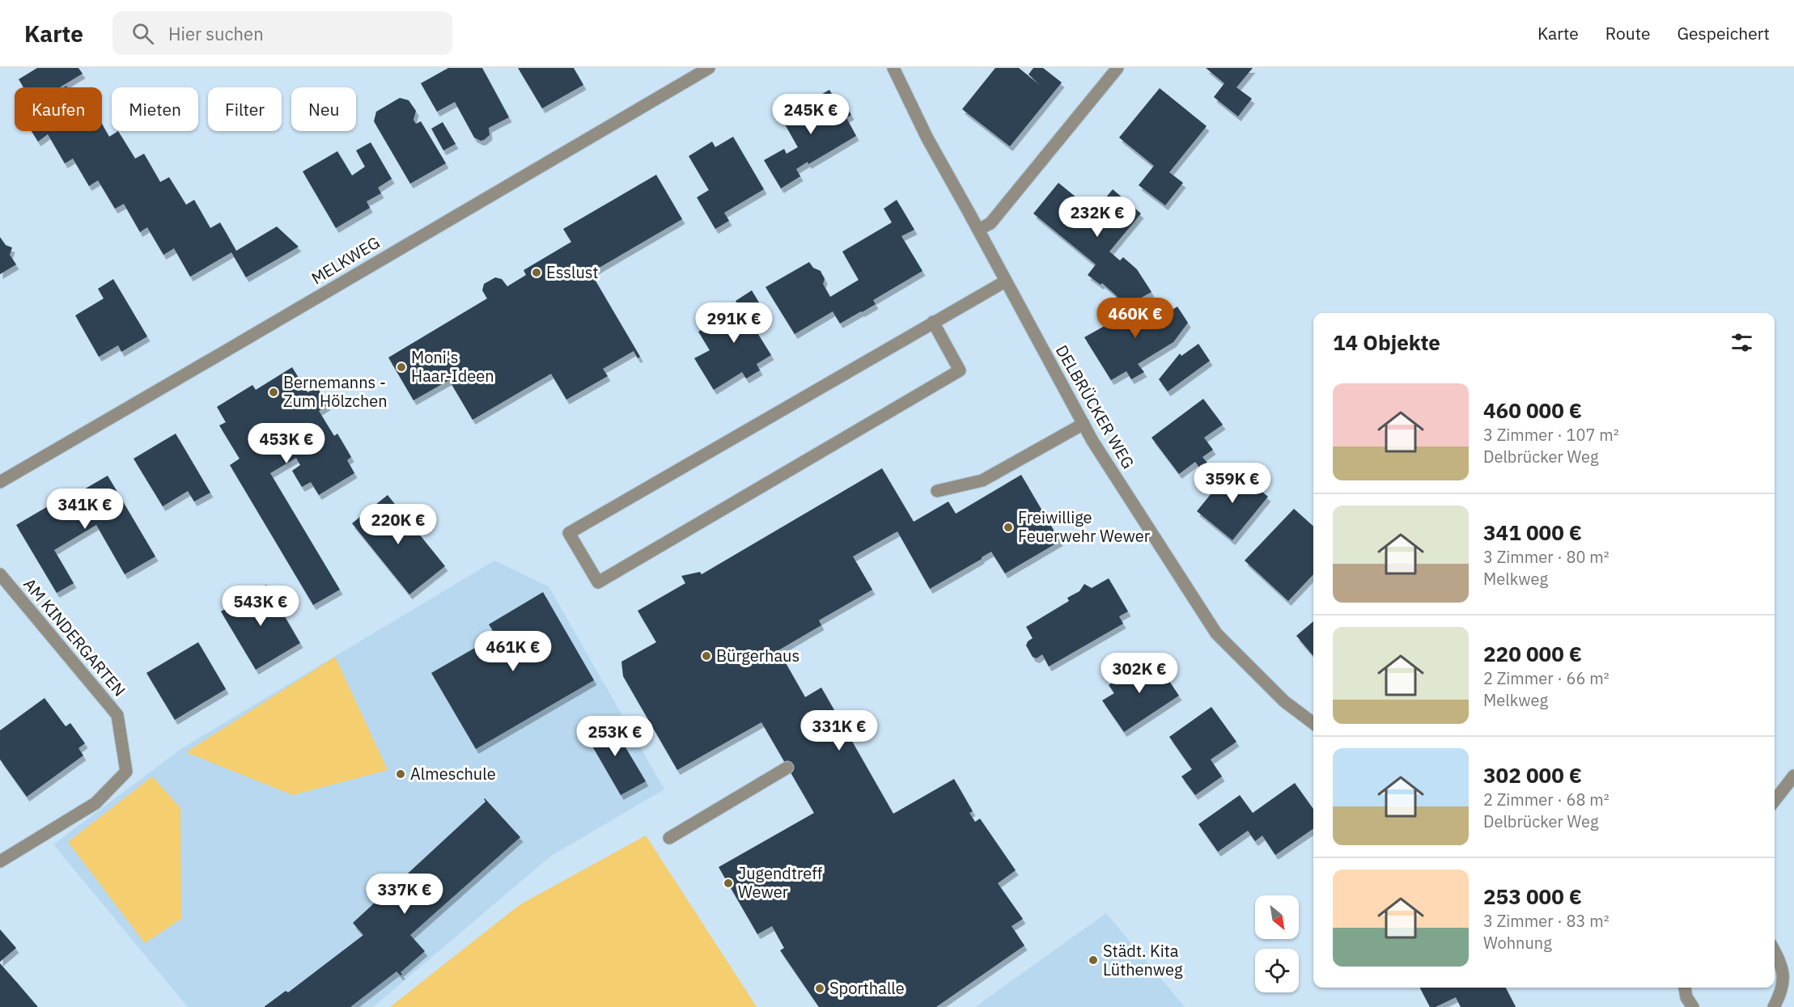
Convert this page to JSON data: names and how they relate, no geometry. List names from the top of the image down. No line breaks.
{"streets":{"street":["MELKWEG","DELBRÜCKER WEG","AM KINDERGARTEN"]},"places":["Esslust","Moni's Haar-Ideen","Bernemanns - Zum Hölzchen","Freiwillige Feuerwehr Wewer","Bürgerhaus","Almeschule","Jugendtreff Wewer","Städt. Kita Lüthenweg","Sporthalle"],"north":"bottom right","page":{"header":"Karte","search":"Hier suchen","nav":["Karte","Route","Gespeichert"],"chip":["Kaufen","Mieten","Filter","Neu"],"price":["245K €","232K €","460K €","291K €","453K €","359K €","341K €","220K €","543K €","461K €","302K €","331K €","253K €","337K €"],"heading":"14 Objekte","list":[{"name":"460 000 €","note":"3 Zimmer · 107 m² · Delbrücker Weg"},{"name":"341 000 €","note":"3 Zimmer · 80 m² · Melkweg"},{"name":"220 000 €","note":"2 Zimmer · 66 m² · Melkweg"},{"name":"302 000 €","note":"2 Zimmer · 68 m² · Delbrücker Weg"},{"name":"253 000 €","note":"3 Zimmer · 83 m² · Wohnung"}]}}
